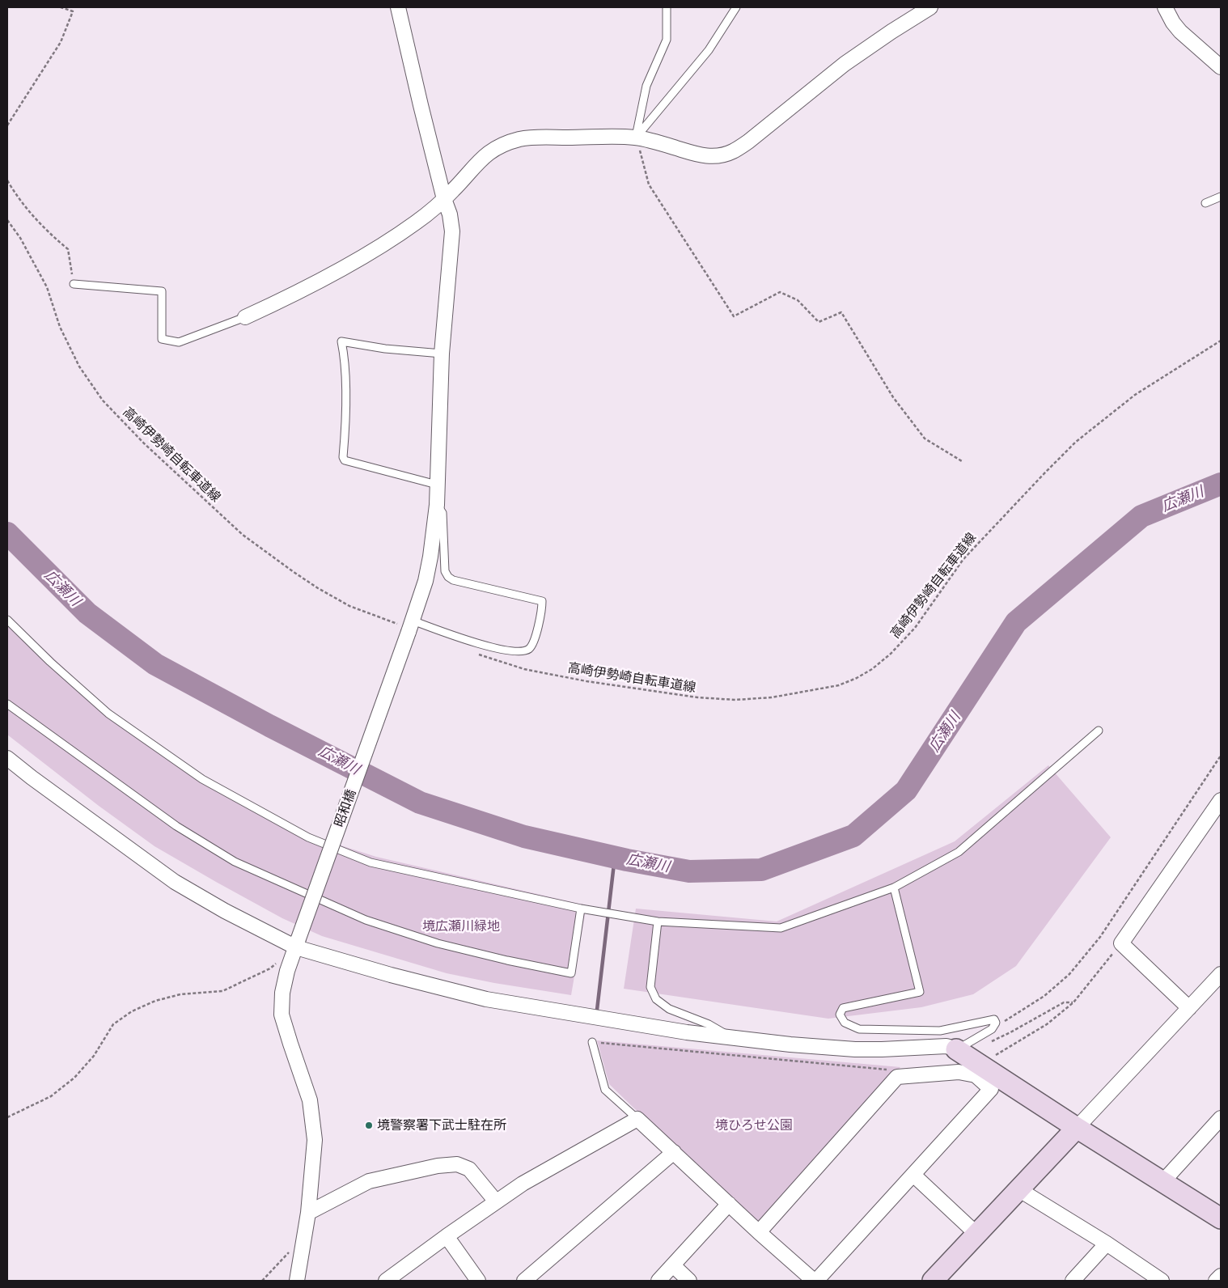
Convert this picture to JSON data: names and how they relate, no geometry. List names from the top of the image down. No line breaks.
{"streets":{"street":["昭和橋"],"path":["高崎伊勢崎自転車道線"]},"crossings":[["高崎伊勢崎自転車道線","昭和橋"]],"water":["広瀬川"],"parks":["境広瀬川緑地","境ひろせ公園"],"places":["境警察署下武士駐在所"]}
